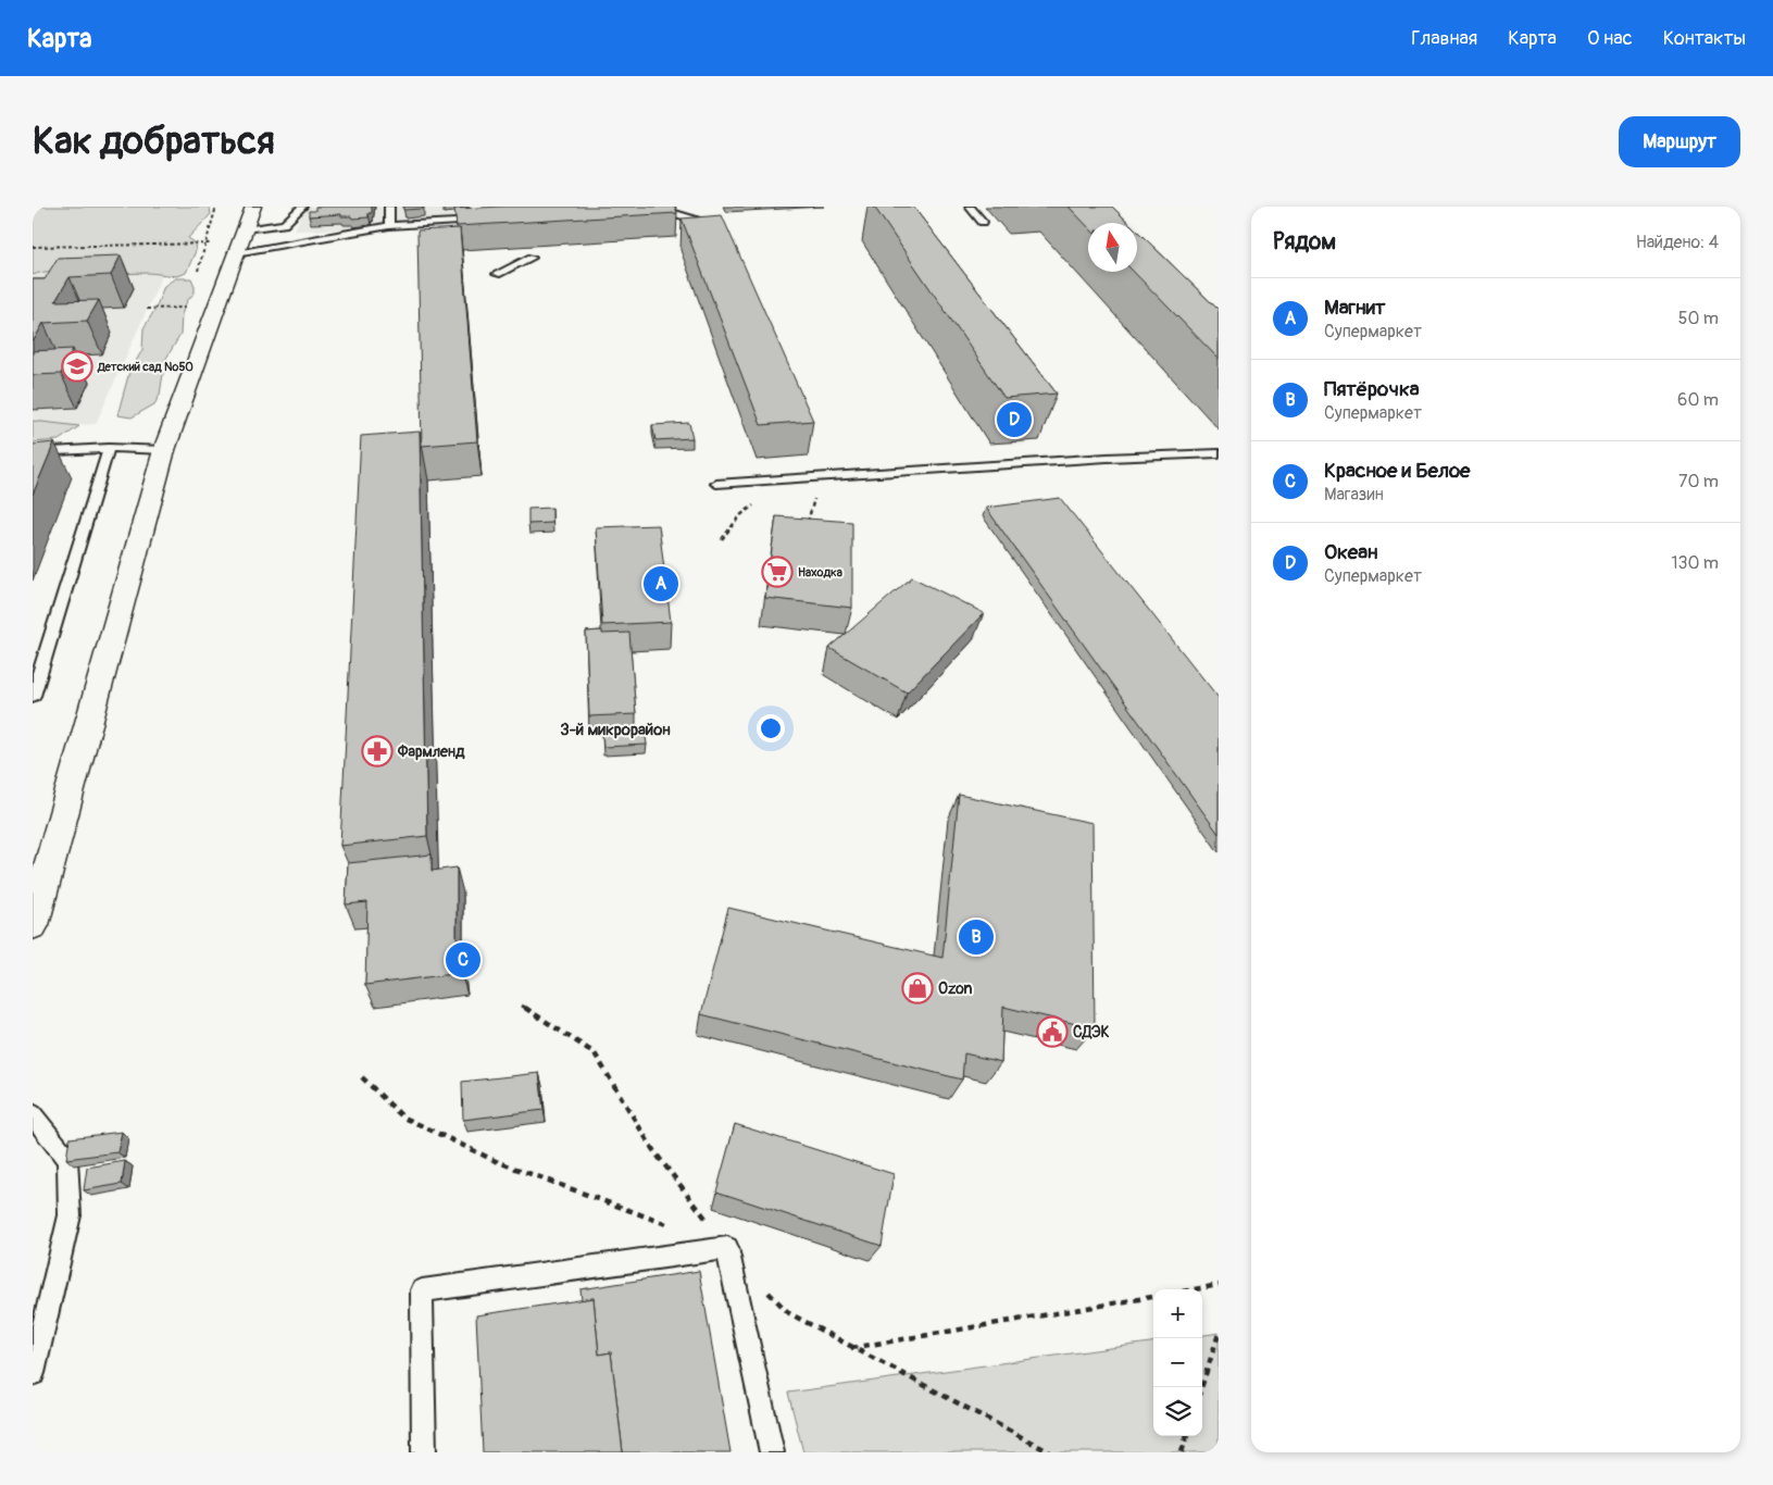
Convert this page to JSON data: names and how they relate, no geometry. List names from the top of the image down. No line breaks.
{"districts":["3-й микрорайон"],"places":{"school or university":["Детский сад №50"],"supermarket":["Находка"],"pharmacy":["Фармленд"],"shop":["Ozon"],"public building":["СДЭК"]},"north":"top","page":{"header":"Карта","nav":["Главная","Карта","О нас","Контакты"],"buttons":"Маршрут","title":"Как добраться","heading":["Рядом","Найдено: 4"],"list":[{"mark":"A","name":"Магнит","note":"Супермаркет","value":"50 m"},{"mark":"B","name":"Пятёрочка","note":"Супермаркет","value":"60 m"},{"mark":"C","name":"Красное и Белое","note":"Магазин","value":"70 m"},{"mark":"D","name":"Океан","note":"Супермаркет","value":"130 m"}],"pins":["D","A","B","C"],"map_buttons":["+","−"]}}
